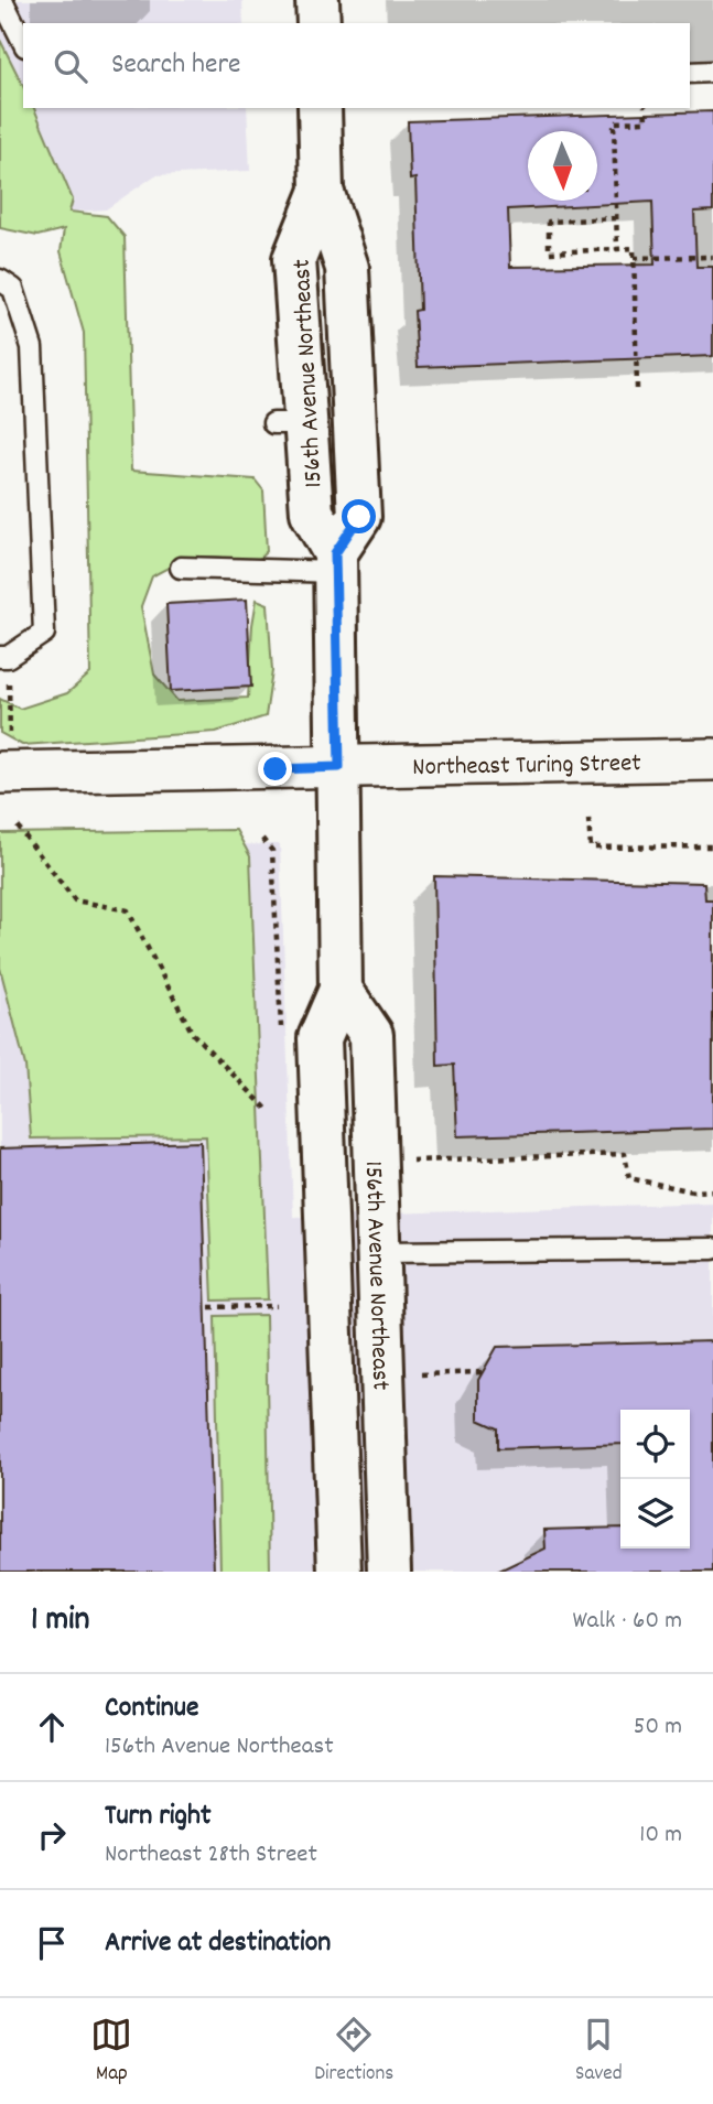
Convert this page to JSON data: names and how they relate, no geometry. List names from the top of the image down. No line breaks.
{"streets":{"main road":["156th Avenue Northeast"],"street":["Northeast Turing Street"]},"crossings":[["156th Avenue Northeast","Northeast Turing Street"]],"north":"bottom","page":{"search":"Search here","heading":["1 min","Walk · 60 m"],"list":[["Continue","156th Avenue Northeast","50 m"],["Turn right","Northeast 28th Street","10 m"],"Arrive at destination"],"nav":["Map","Directions","Saved"]}}
